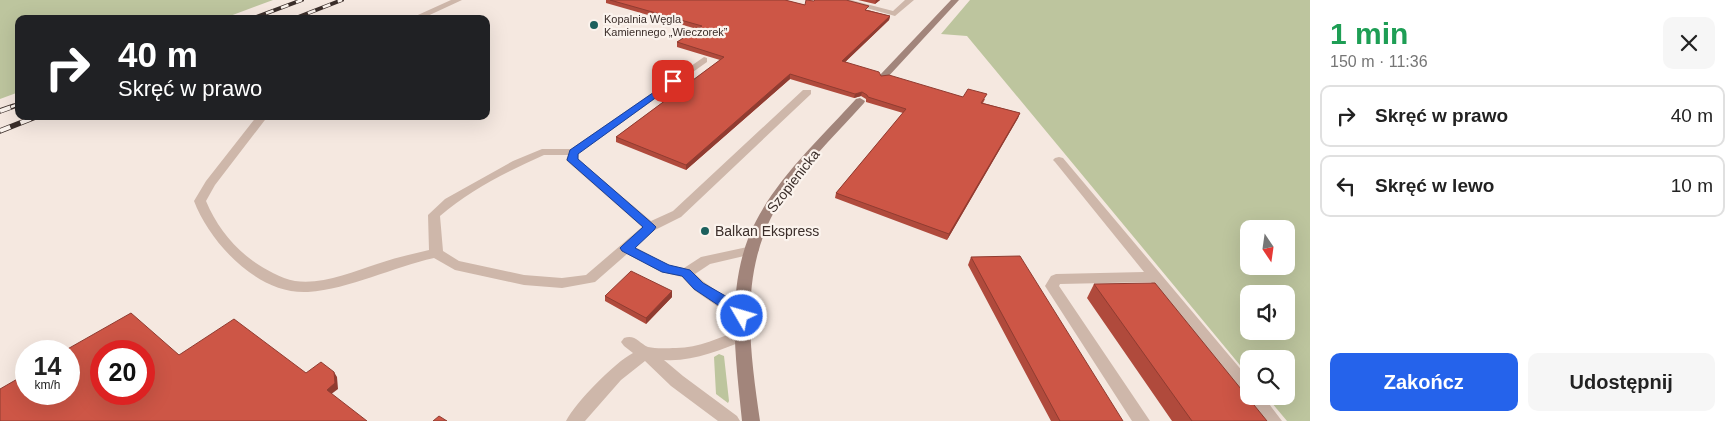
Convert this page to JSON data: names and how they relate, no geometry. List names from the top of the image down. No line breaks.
{"streets":{"street":["Szopienicka"]},"places":["Kopalnia Węgla Kamiennego „Wieczorek”","Balkan Ekspress"],"north":"bottom","page":{"heading":["1 min","150 m · 11:36"],"turn":["40 m","Skręć w prawo"],"list":[{"name":"Skręć w prawo","value":"40 m"},{"name":"Skręć w lewo","value":"10 m"}],"speed":"14 km/h","limit":"20","buttons":["Zakończ","Udostępnij"]}}
